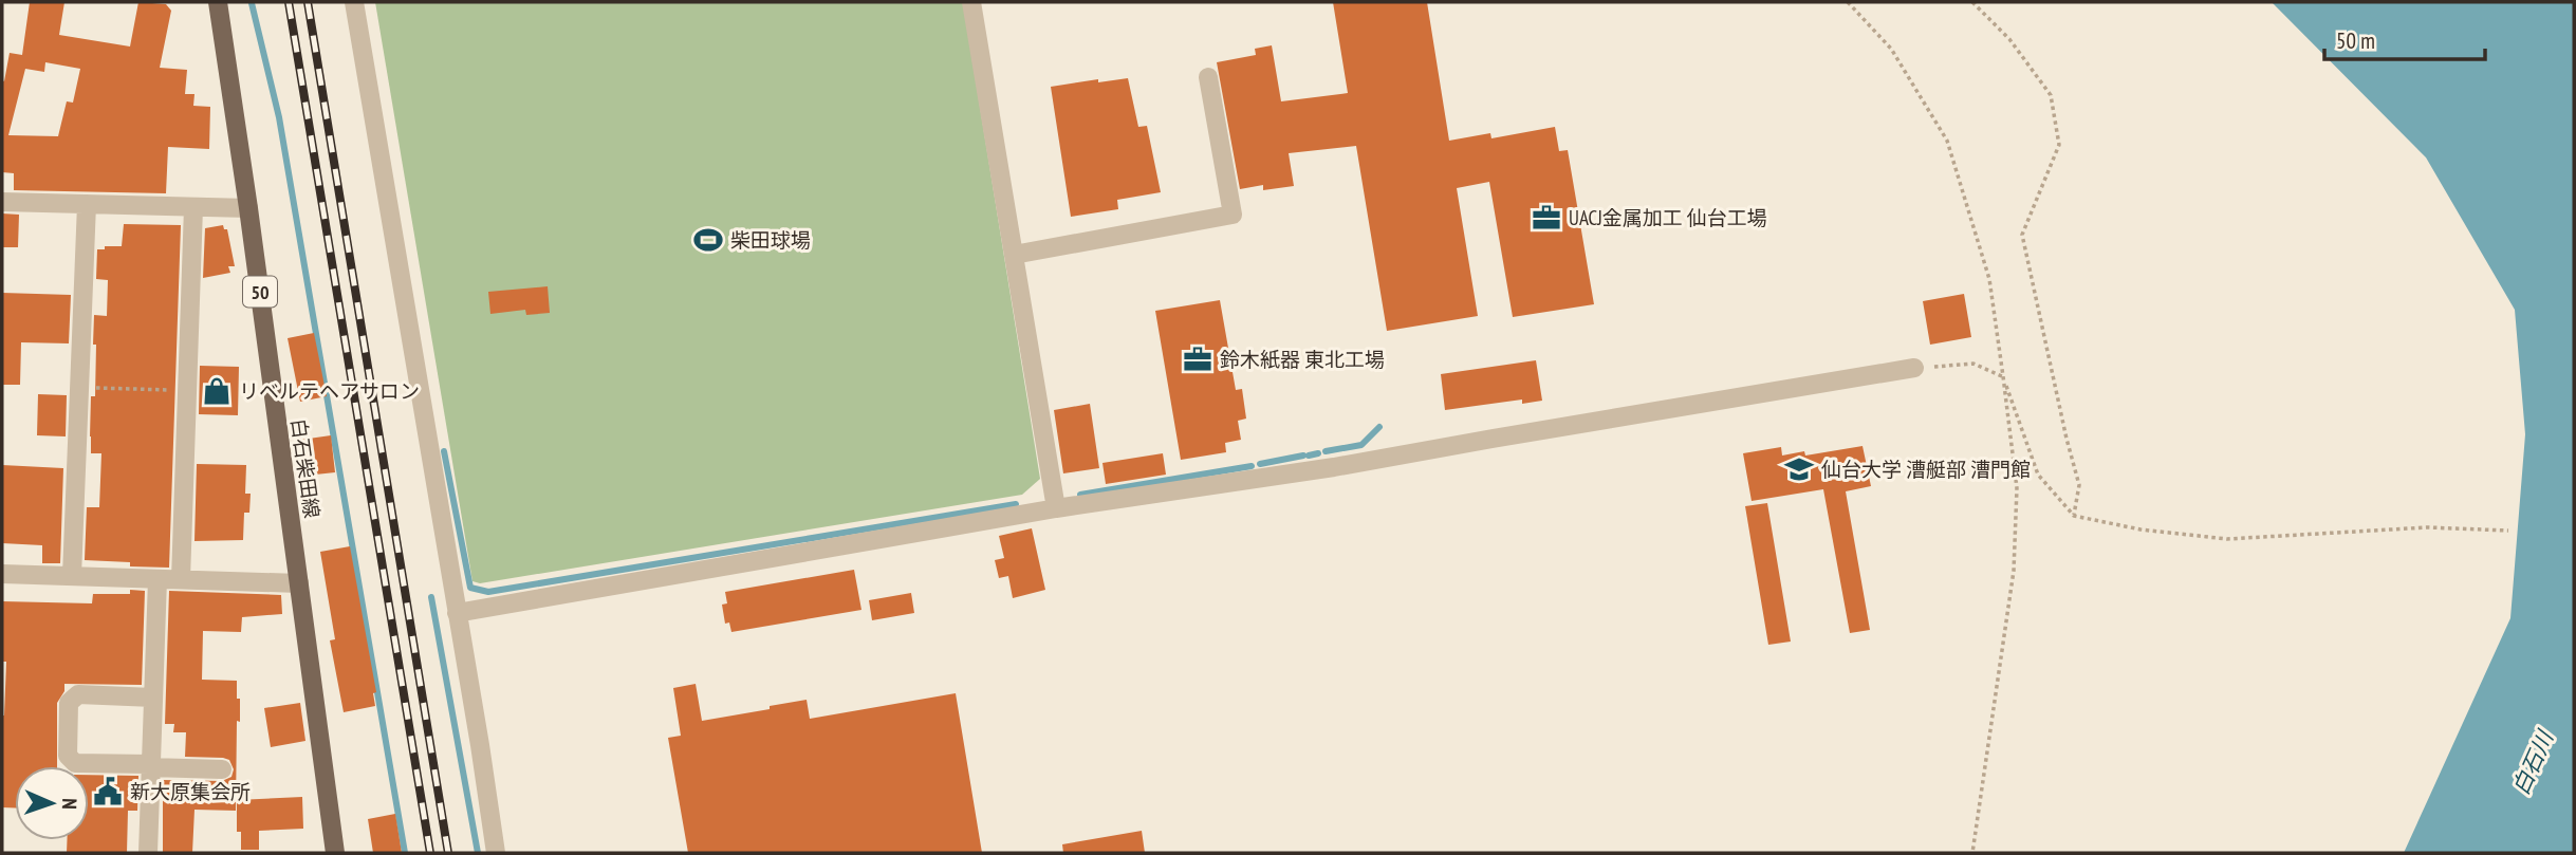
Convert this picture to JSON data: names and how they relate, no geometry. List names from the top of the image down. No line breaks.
{"streets":{"main road":["50","白石柴田線"]},"water":["白石川"],"places":{"office":["UACJ金属加工 仙台工場","鈴木紙器 東北工場"],"sports":["柴田球場"],"shop":["リベルテヘアサロン"],"school or university":["仙台大学 漕艇部 漕門館"],"public building":["新大原集会所"]},"scale_bar":"50 m","north":"right"}
